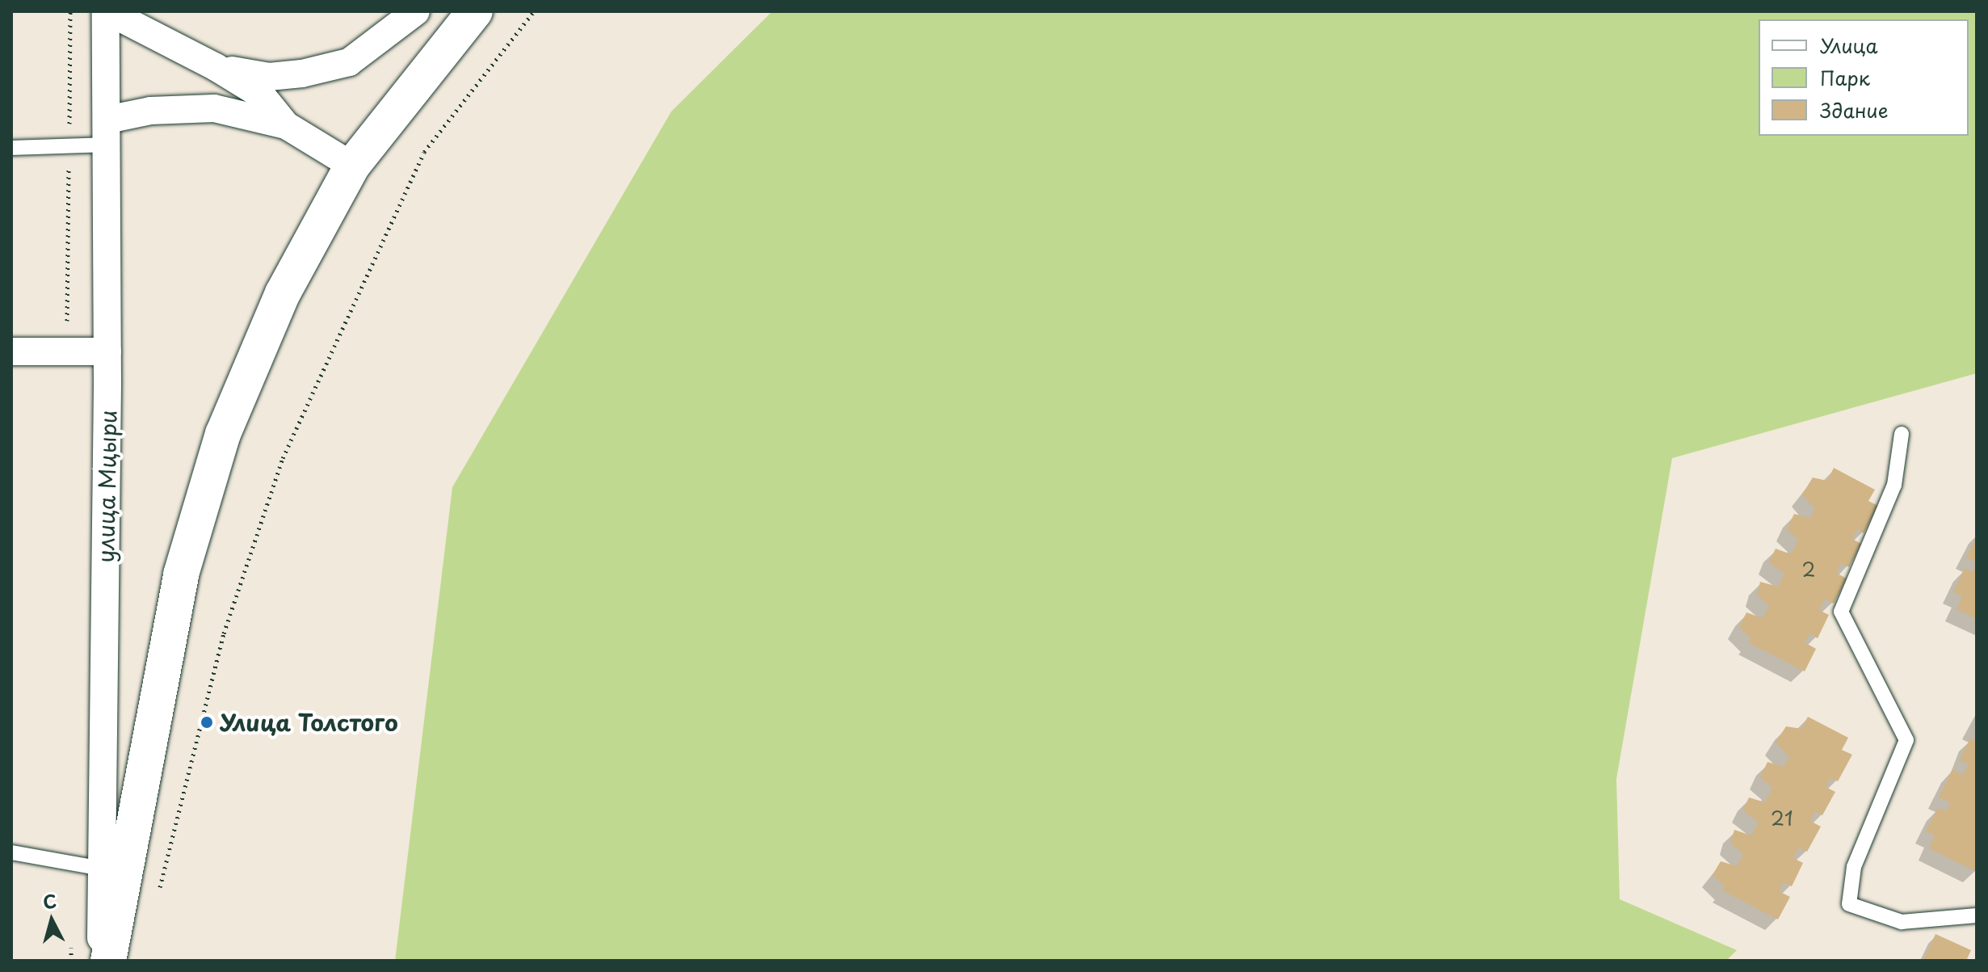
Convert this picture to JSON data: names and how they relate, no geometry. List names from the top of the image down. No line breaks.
{"streets":{"street":["улица Мцыри"]},"places":["Улица Толстого"],"house_numbers":["2","21"],"legend":["Улица","Парк","Здание"],"north":"top"}
